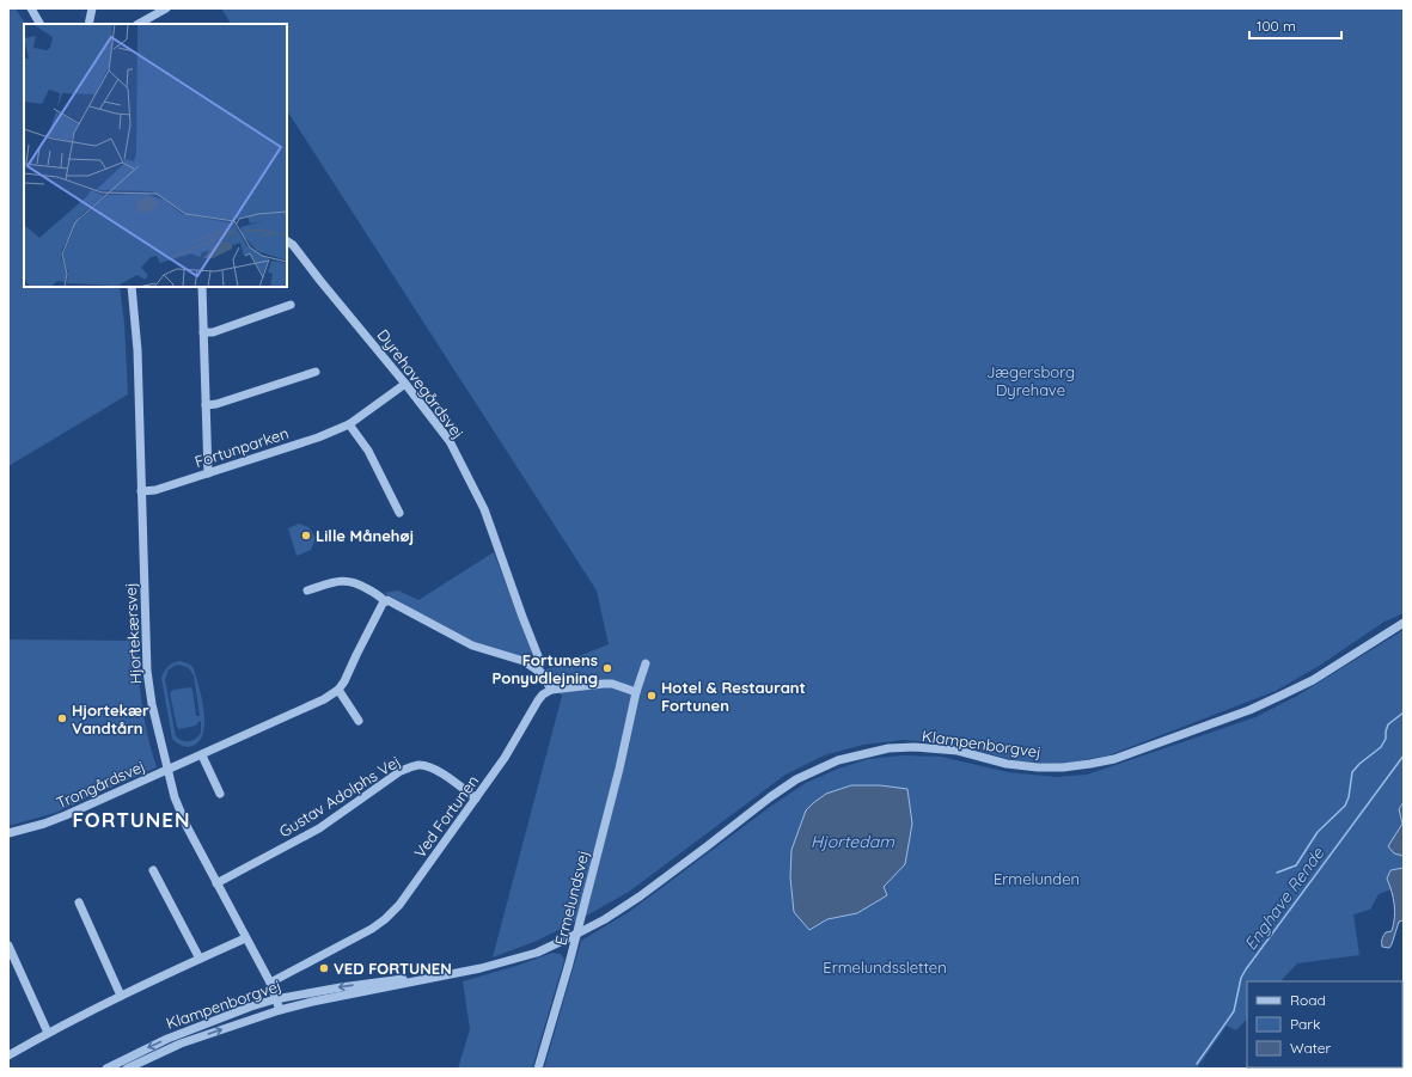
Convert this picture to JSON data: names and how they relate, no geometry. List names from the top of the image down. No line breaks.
{"streets":{"street":["Dyrehavegårdsvej","Fortunparken","Hjortekærsvej","Klampenborgvej","Trongårdsvej","Gustav Adolphs Vej","Ved Fortunen","Ermelundsvej"]},"crossings":[["Dyrehavegårdsvej","Fortunparken"],["Fortunparken","Hjortekærsvej"],["Hjortekærsvej","Klampenborgvej"],["Hjortekærsvej","Trongårdsvej"],["Hjortekærsvej","Gustav Adolphs Vej"],["Hjortekærsvej","Ved Fortunen"],["Klampenborgvej","Ermelundsvej"],["Gustav Adolphs Vej","Ved Fortunen"]],"districts":["FORTUNEN"],"water":["Hjortedam","Enghave Rende"],"parks":["Jægersborg Dyrehave","Ermelunden","Ermelundssletten"],"places":["Lille Månehøj","Fortunens Ponyudlejning","Hotel & Restaurant Fortunen","Hjortekær Vandtårn","VED FORTUNEN"],"legend":["Road","Park","Water"],"scale_bar":"100 m"}
